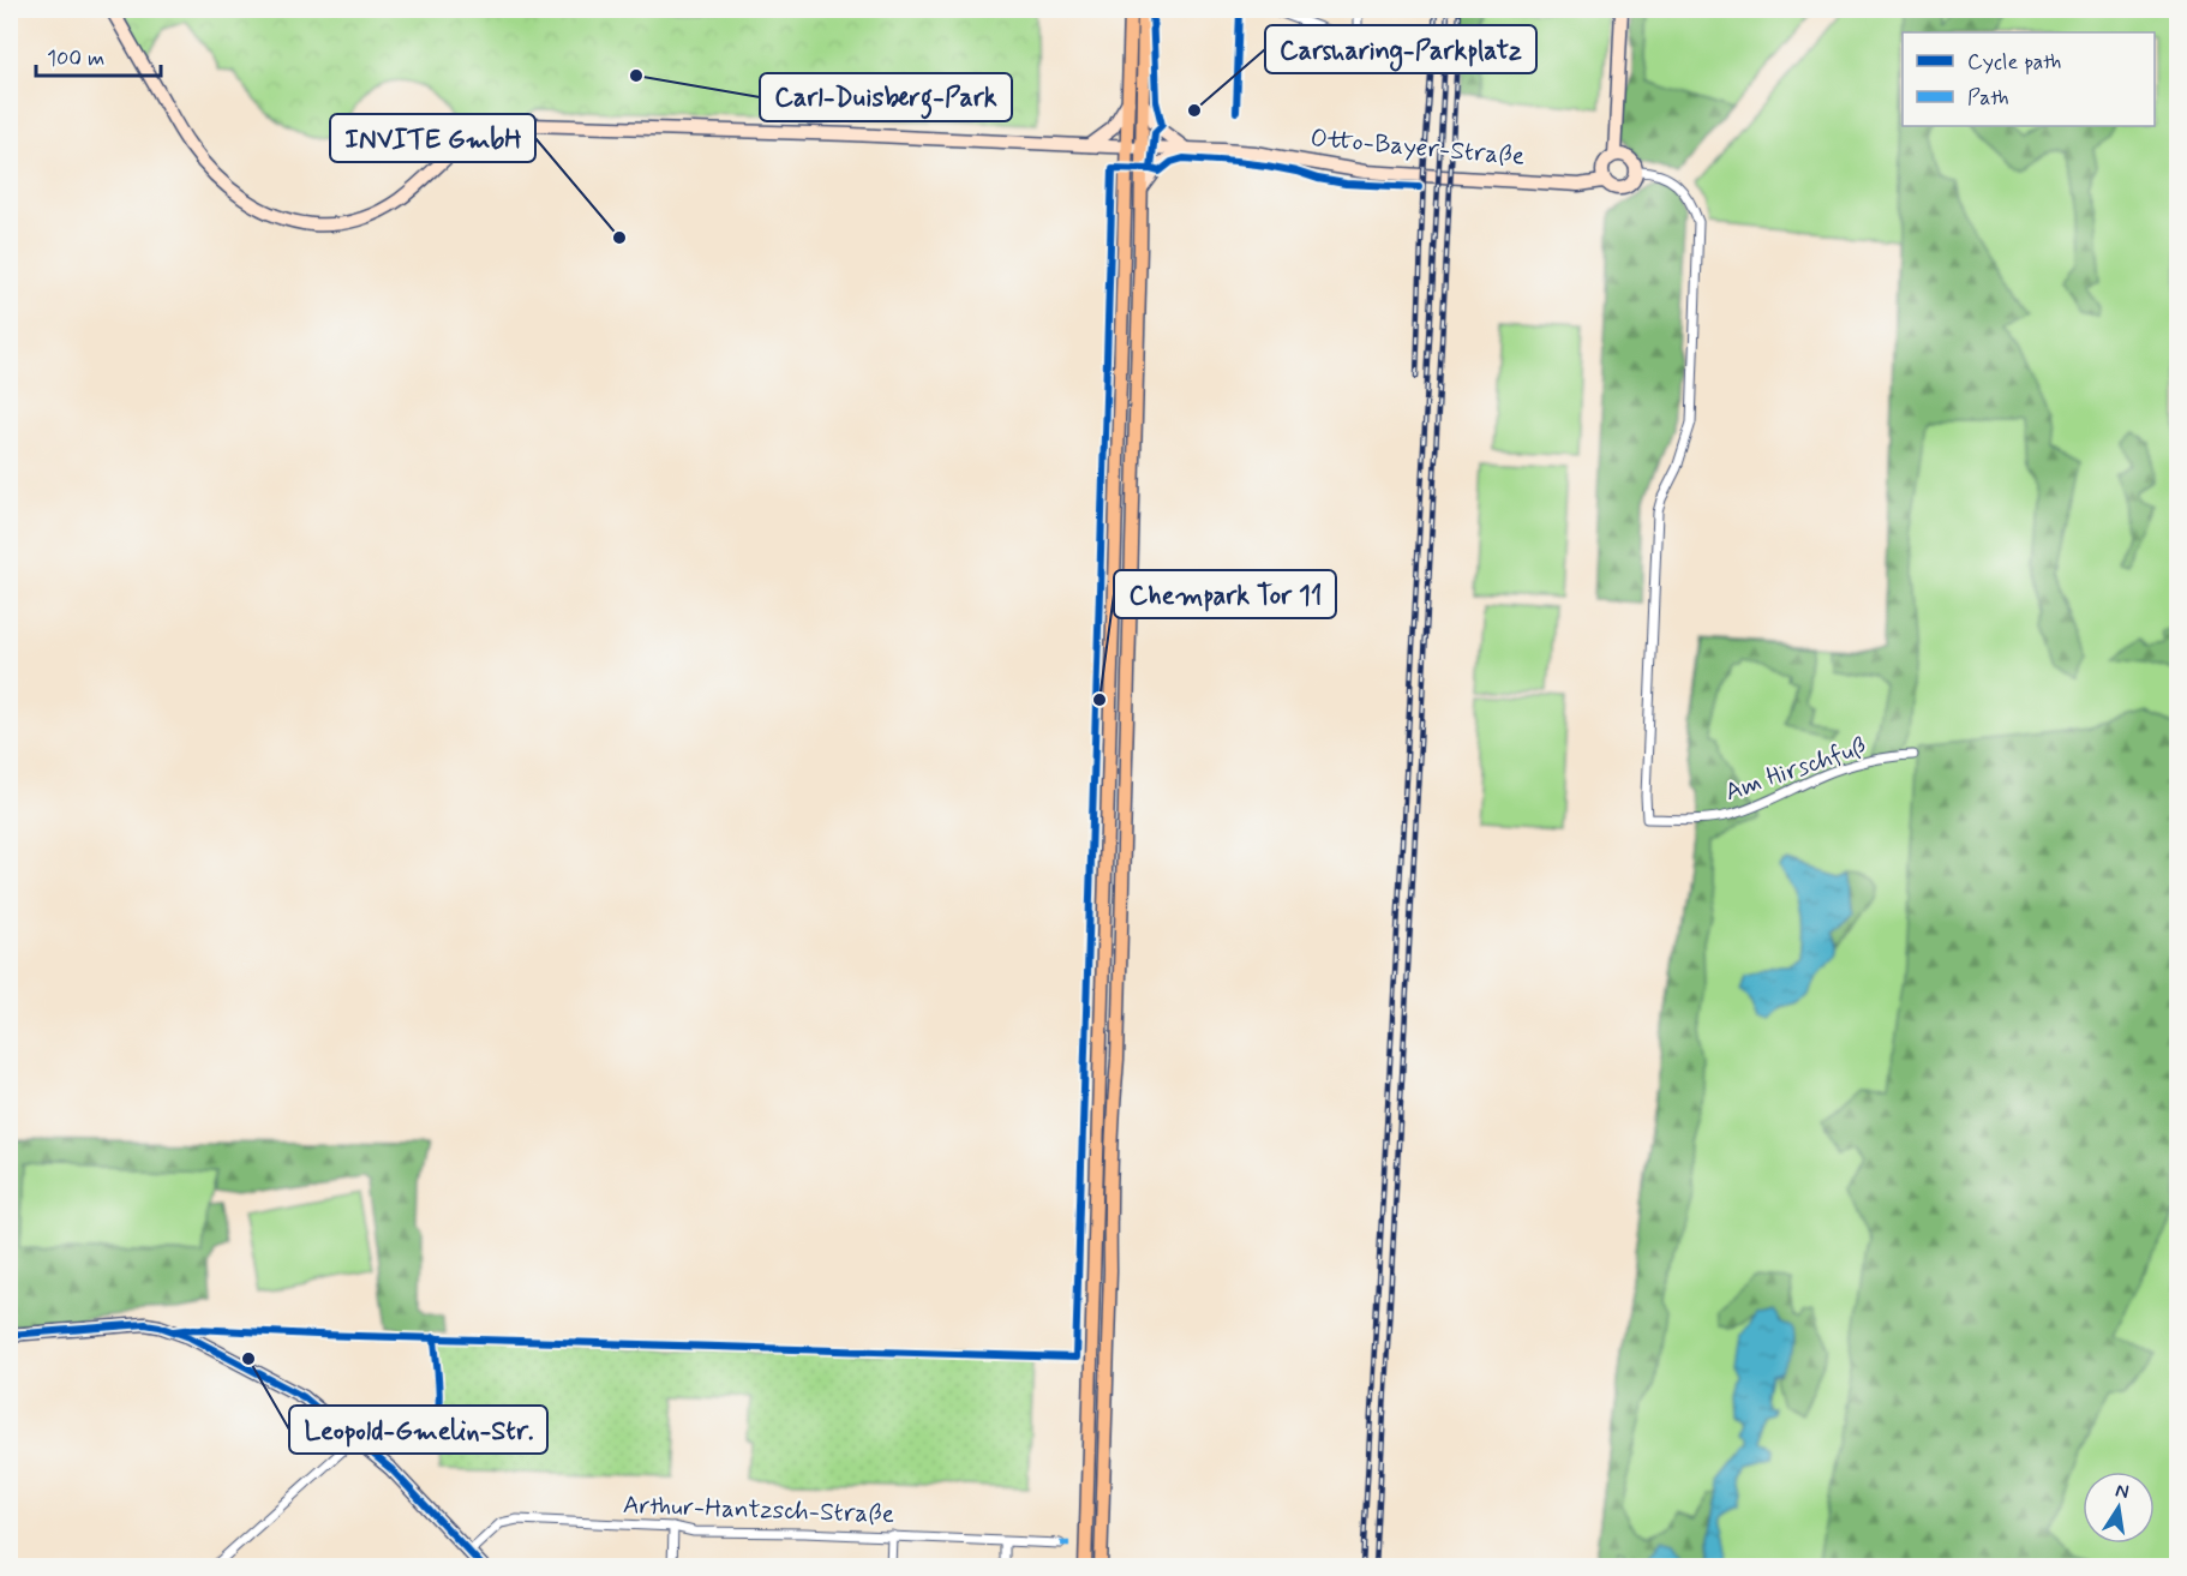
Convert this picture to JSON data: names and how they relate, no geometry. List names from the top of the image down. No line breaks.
{"streets":{"street":["Otto-Bayer-Straße","Am Hirschfuß","Arthur-Hantzsch-Straße"]},"crossings":[["Otto-Bayer-Straße","Am Hirschfuß"]],"places":["Carl-Duisberg-Park","Carsharing-Parkplatz","INVITE GmbH","Chempark Tor 11","Leopold-Gmelin-Str."],"legend":["Cycle path","Path"],"scale_bar":"100 m","north":"top"}
